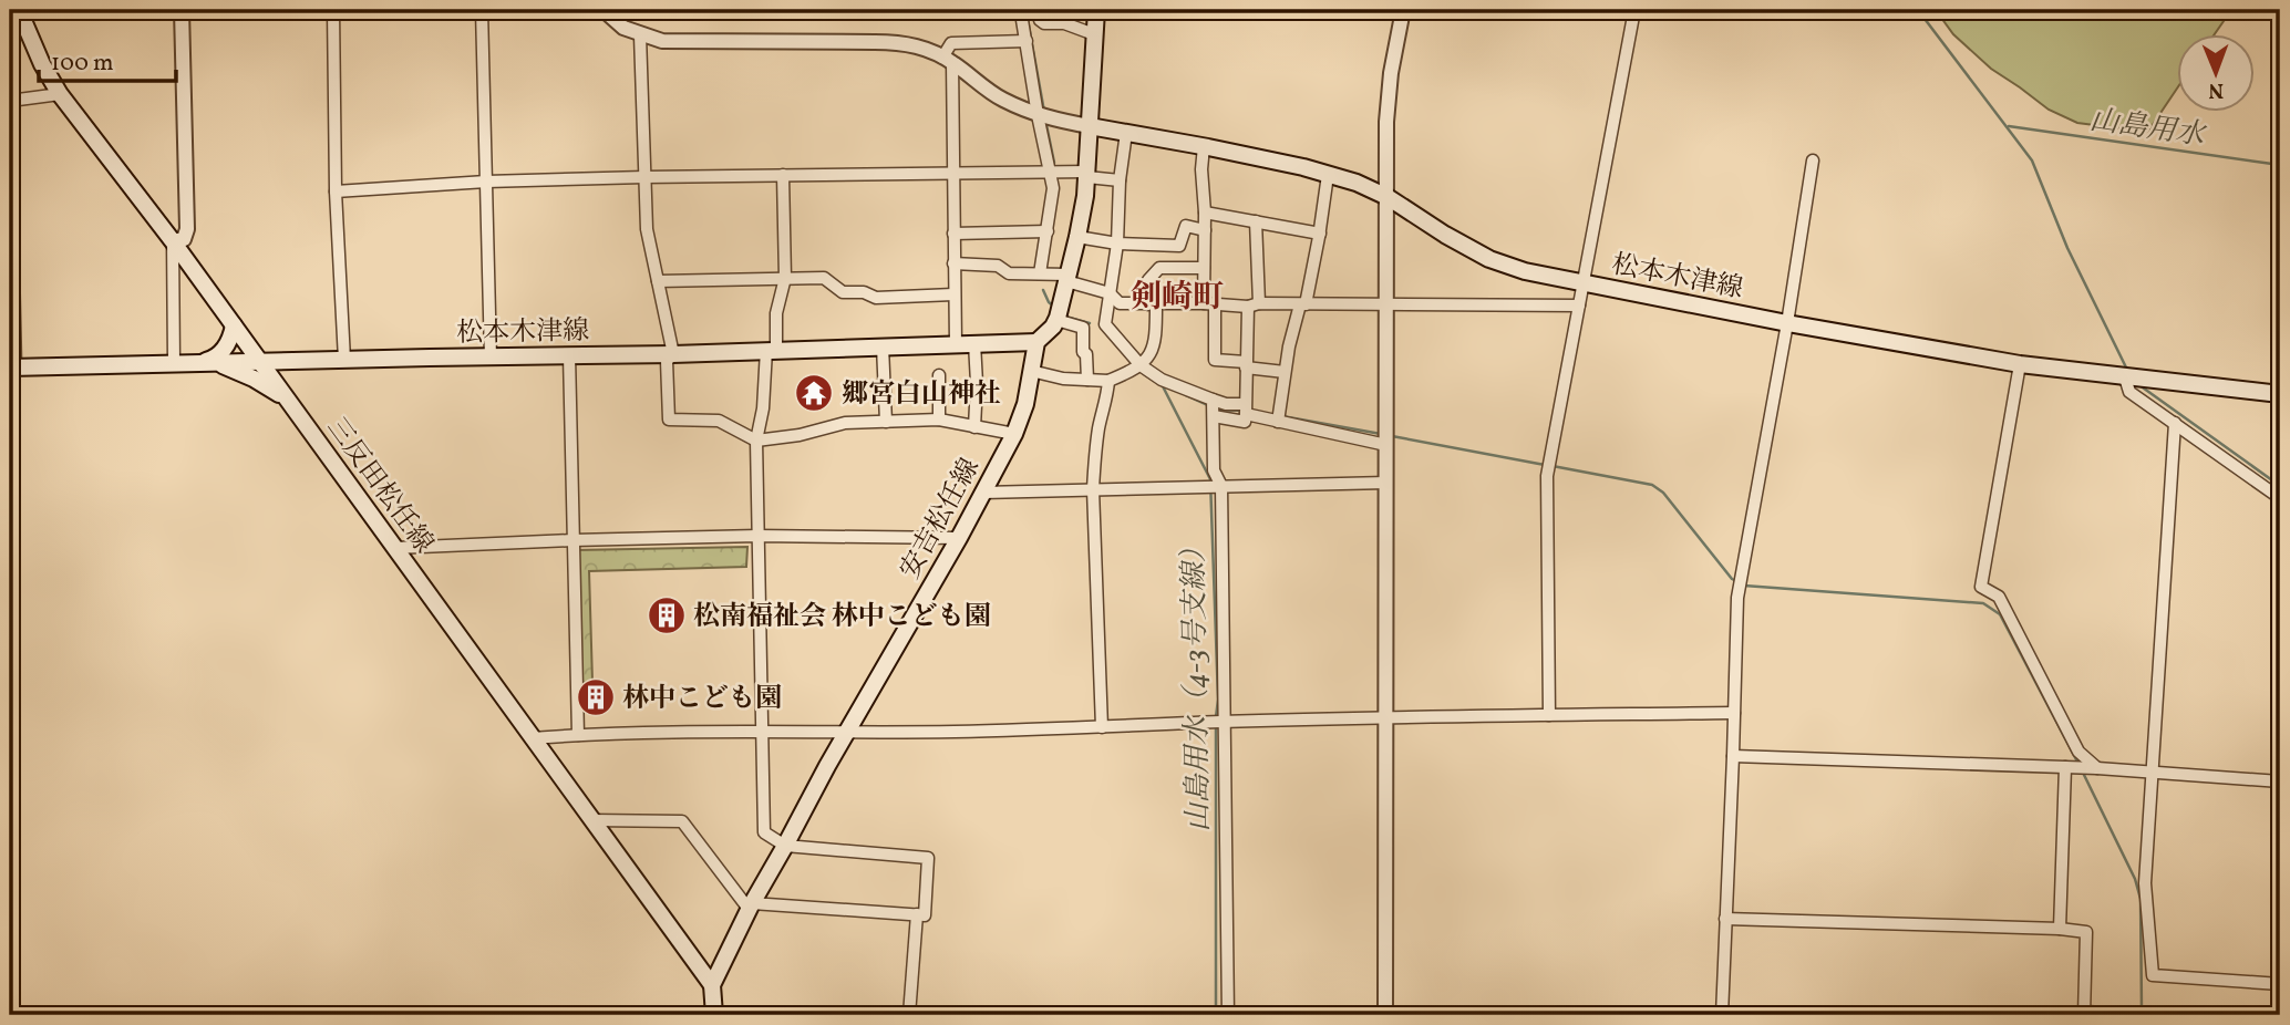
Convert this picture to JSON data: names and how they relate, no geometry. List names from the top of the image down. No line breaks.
{"streets":{"main road":["松本木津線","三反田松任線","安吉松任線"]},"crossings":[["松本木津線","三反田松任線"],["松本木津線","安吉松任線"],["三反田松任線","安吉松任線"]],"districts":["剣崎町"],"water":["山島用水","山島用水（4-3号支線）"],"places":{"temple":["郷宮白山神社"],"building":["松南福祉会 林中こども園","林中こども園"]},"scale_bar":"100 m","north":"bottom"}
